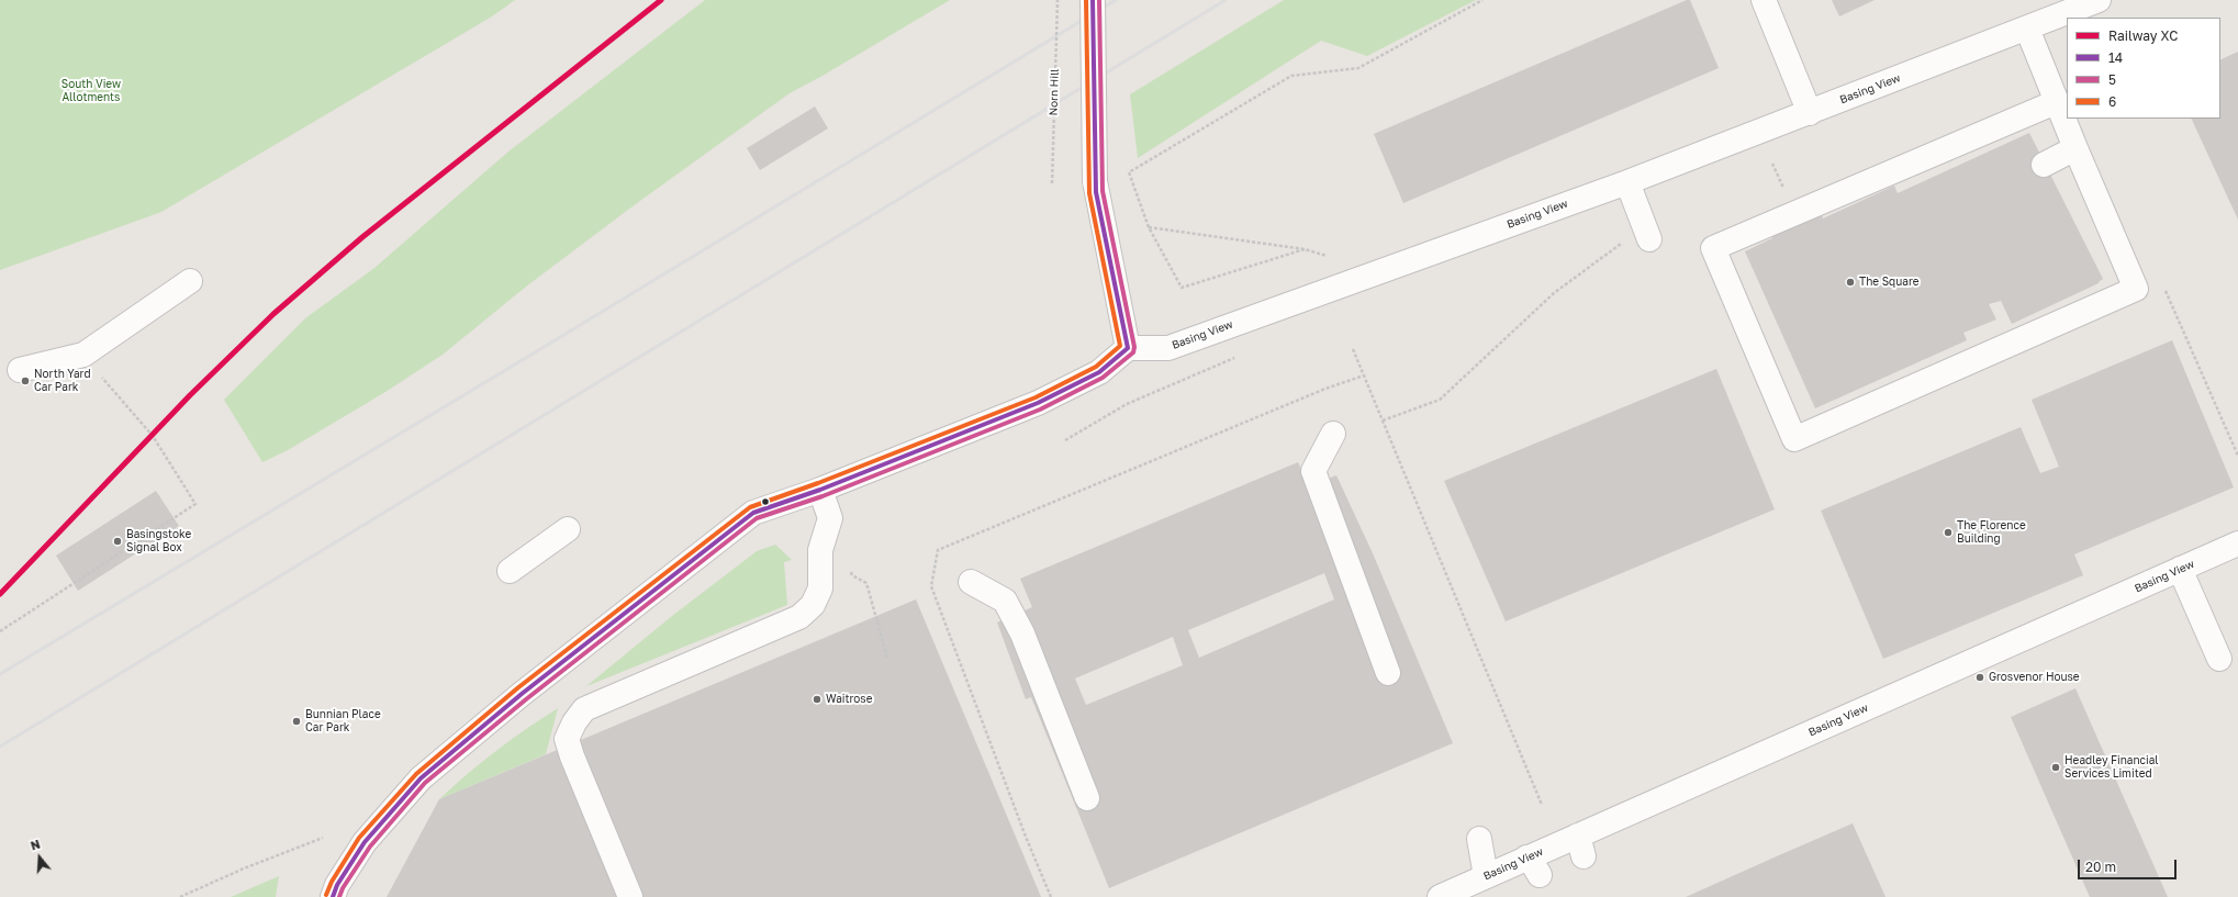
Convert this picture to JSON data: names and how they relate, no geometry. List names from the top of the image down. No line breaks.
{"streets":{"street":["Basing View"],"path":["Norn Hill"]},"parks":["South View Allotments"],"places":["The Square","North Yard Car Park","The Florence Building","Basingstoke Signal Box","Grosvenor House","Waitrose","Bunnian Place Car Park","Headley Financial Services Limited"],"lines":["rail line XC","transit line 14","transit line 5","transit line 6"],"legend":["Railway XC","14","5","6"],"scale_bar":"20 m","north":"top"}
